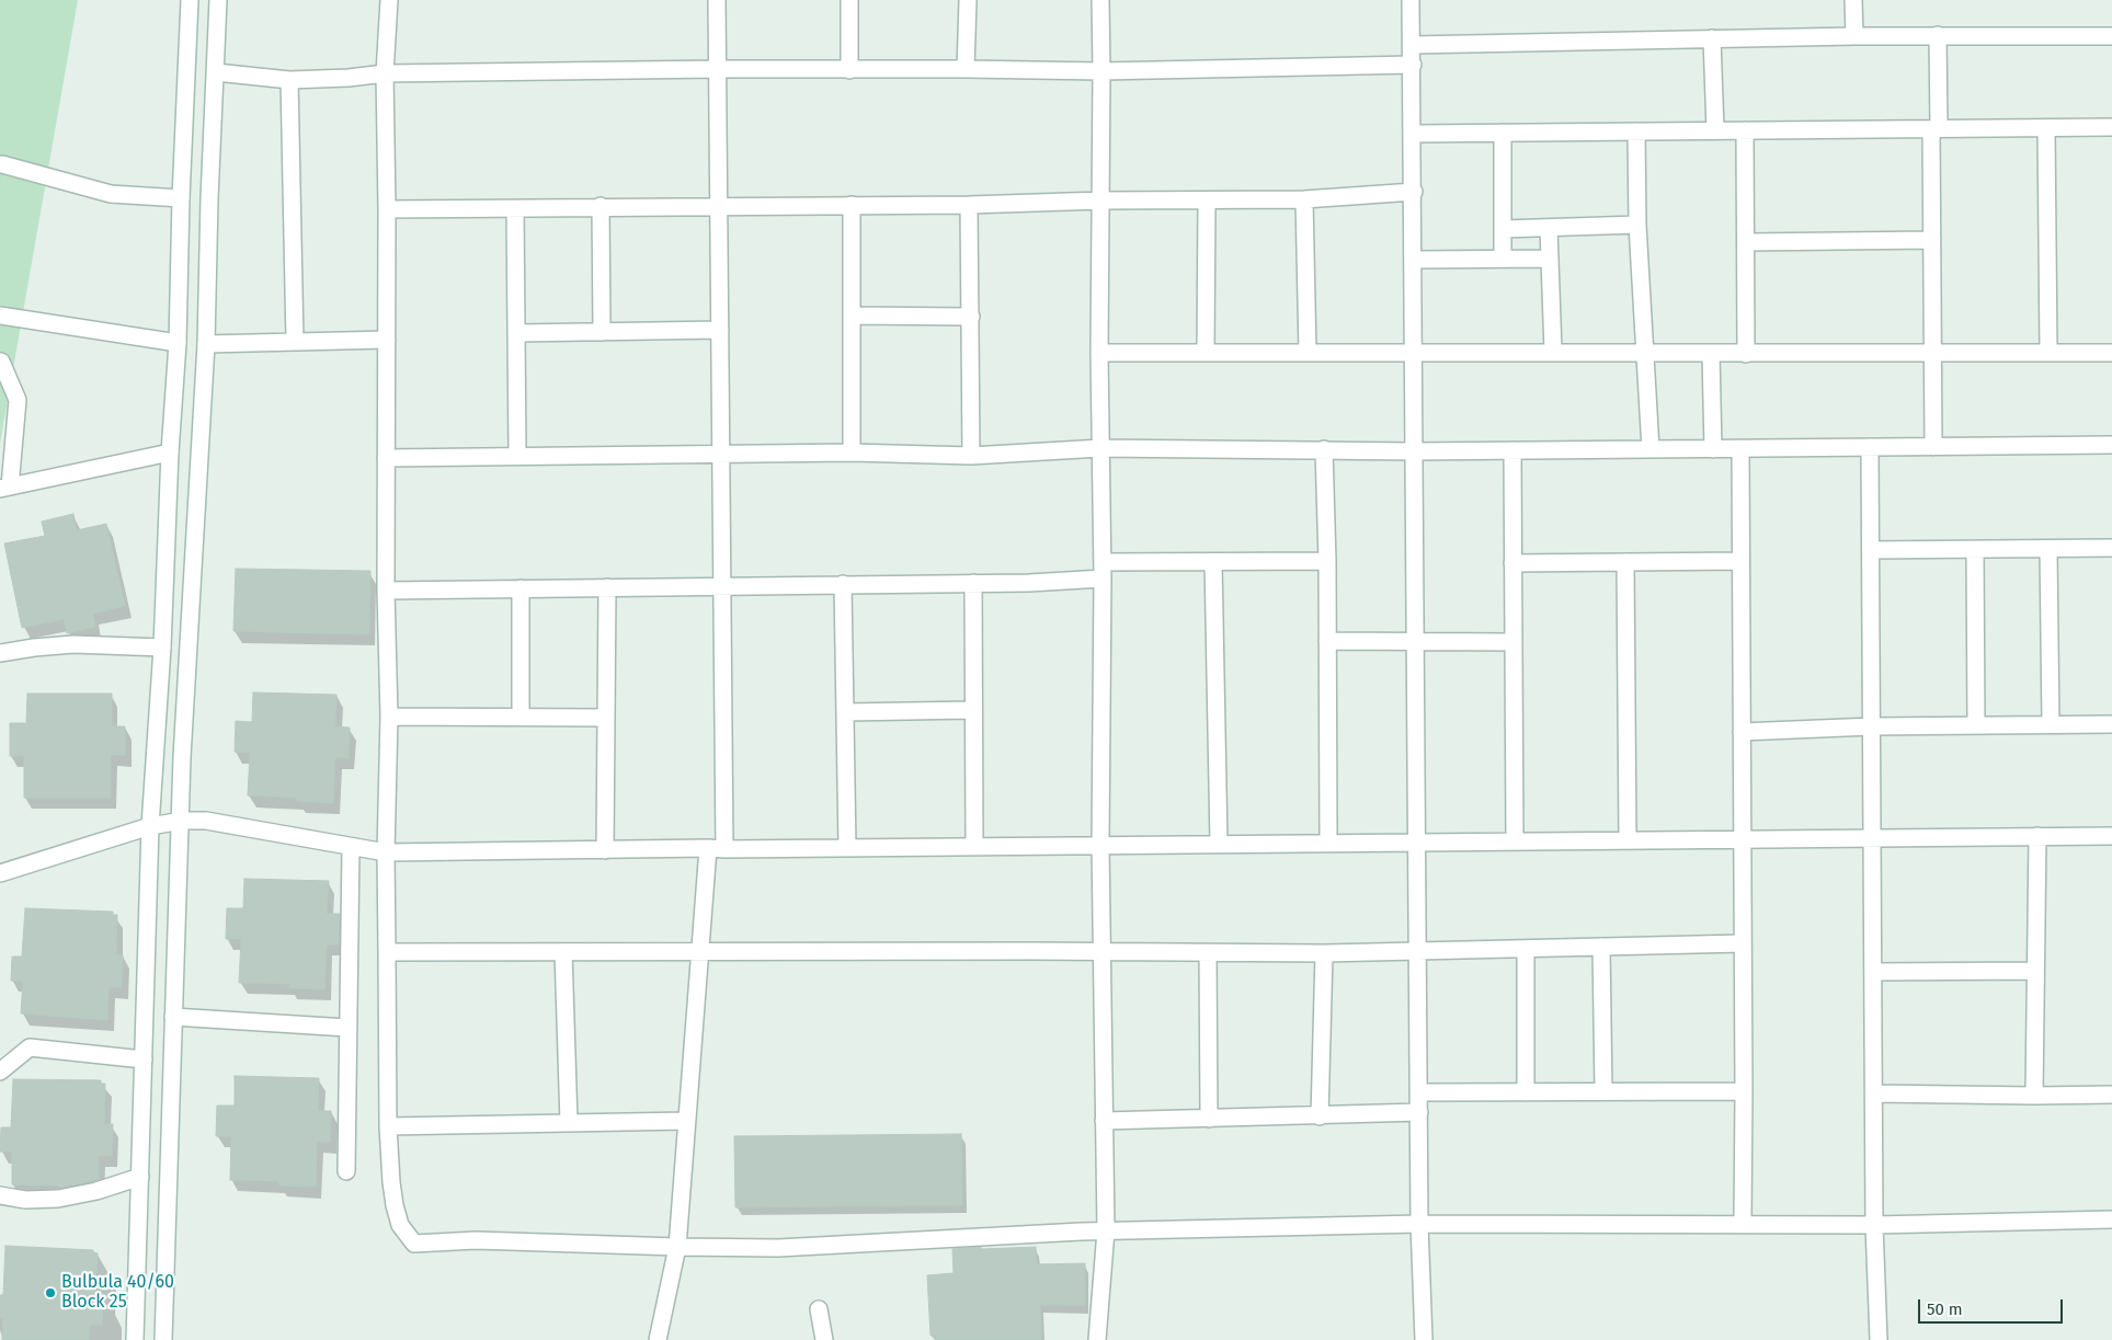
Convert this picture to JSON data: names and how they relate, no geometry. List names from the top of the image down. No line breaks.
{"places":["Bulbula 40/60 Block 25"],"scale_bar":"50 m"}
